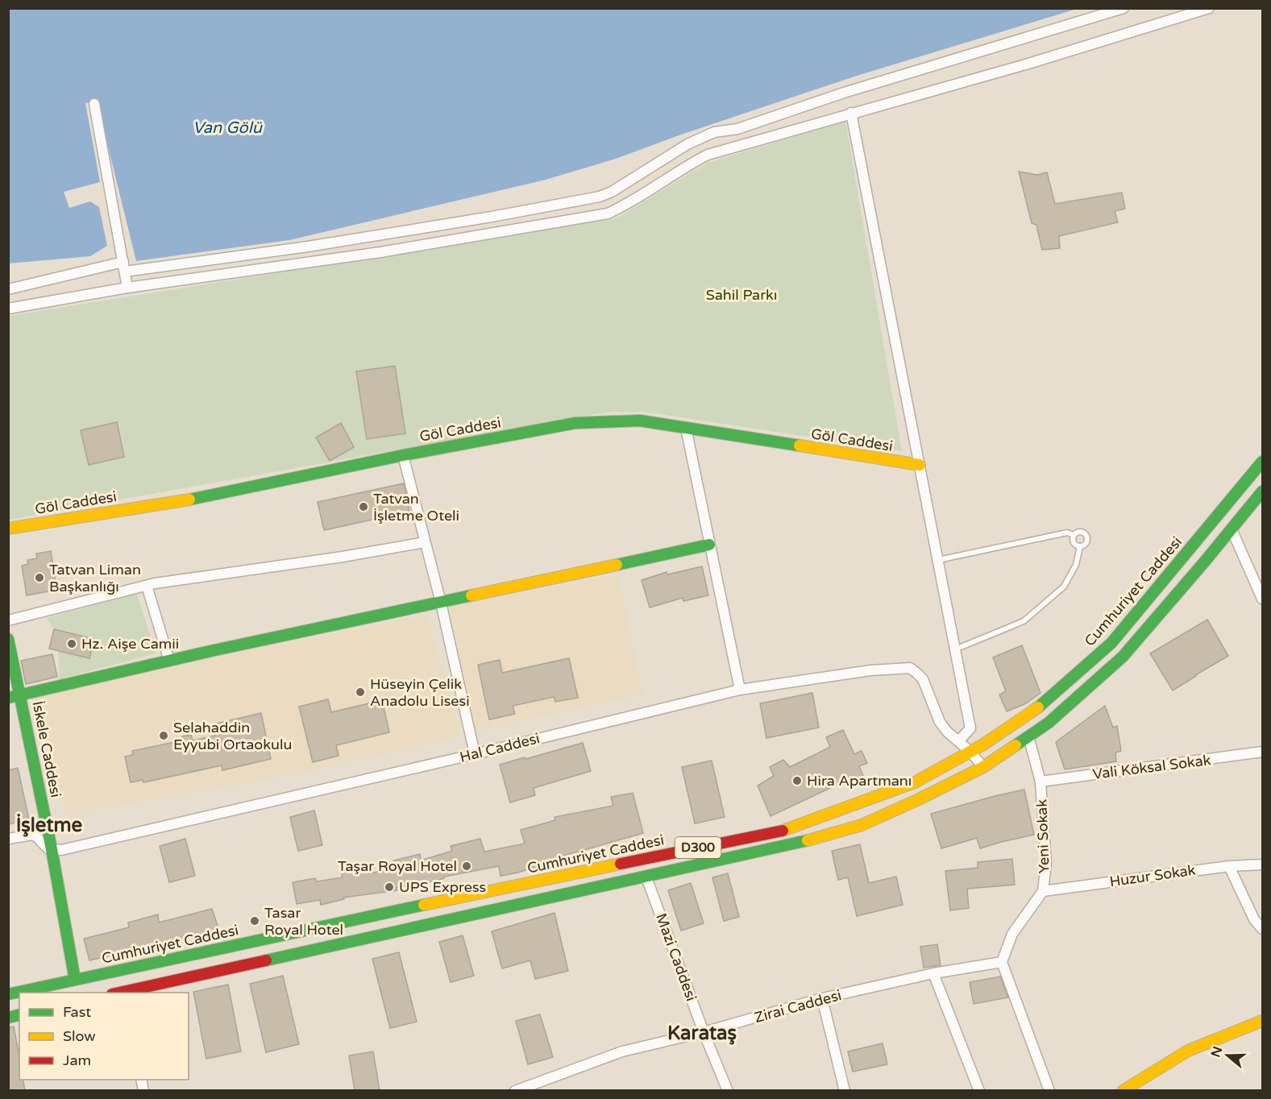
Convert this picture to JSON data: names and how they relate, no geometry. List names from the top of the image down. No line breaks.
{"streets":{"main road":["Göl Caddesi","Cumhuriyet Caddesi","İskele Caddesi","D300"],"street":["Hal Caddesi","Vali Köksal Sokak","Yeni Sokak","Huzur Sokak","Mazi Caddesi","Zirai Caddesi"]},"crossings":[["Cumhuriyet Caddesi","Hal Caddesi"],["Cumhuriyet Caddesi","İskele Caddesi"],["Hal Caddesi","İskele Caddesi"],["Hal Caddesi","D300"],["Vali Köksal Sokak","Yeni Sokak"],["Yeni Sokak","D300"],["Yeni Sokak","Huzur Sokak"],["Yeni Sokak","Zirai Caddesi"],["D300","Mazi Caddesi"],["Mazi Caddesi","Zirai Caddesi"]],"districts":["İşletme","Karataş"],"water":["Van Gölü"],"parks":["Sahil Parkı"],"places":["Tatvan İşletme Oteli","Tatvan Liman Başkanlığı","Hz. Aişe Camii","Hüseyin Çelik Anadolu Lisesi","Selahaddin Eyyubi Ortaokulu","Hira Apartmanı","Taşar Royal Hotel","UPS Express","Tasar Royal Hotel"],"legend":["Fast","Slow","Jam"],"north":"left"}
